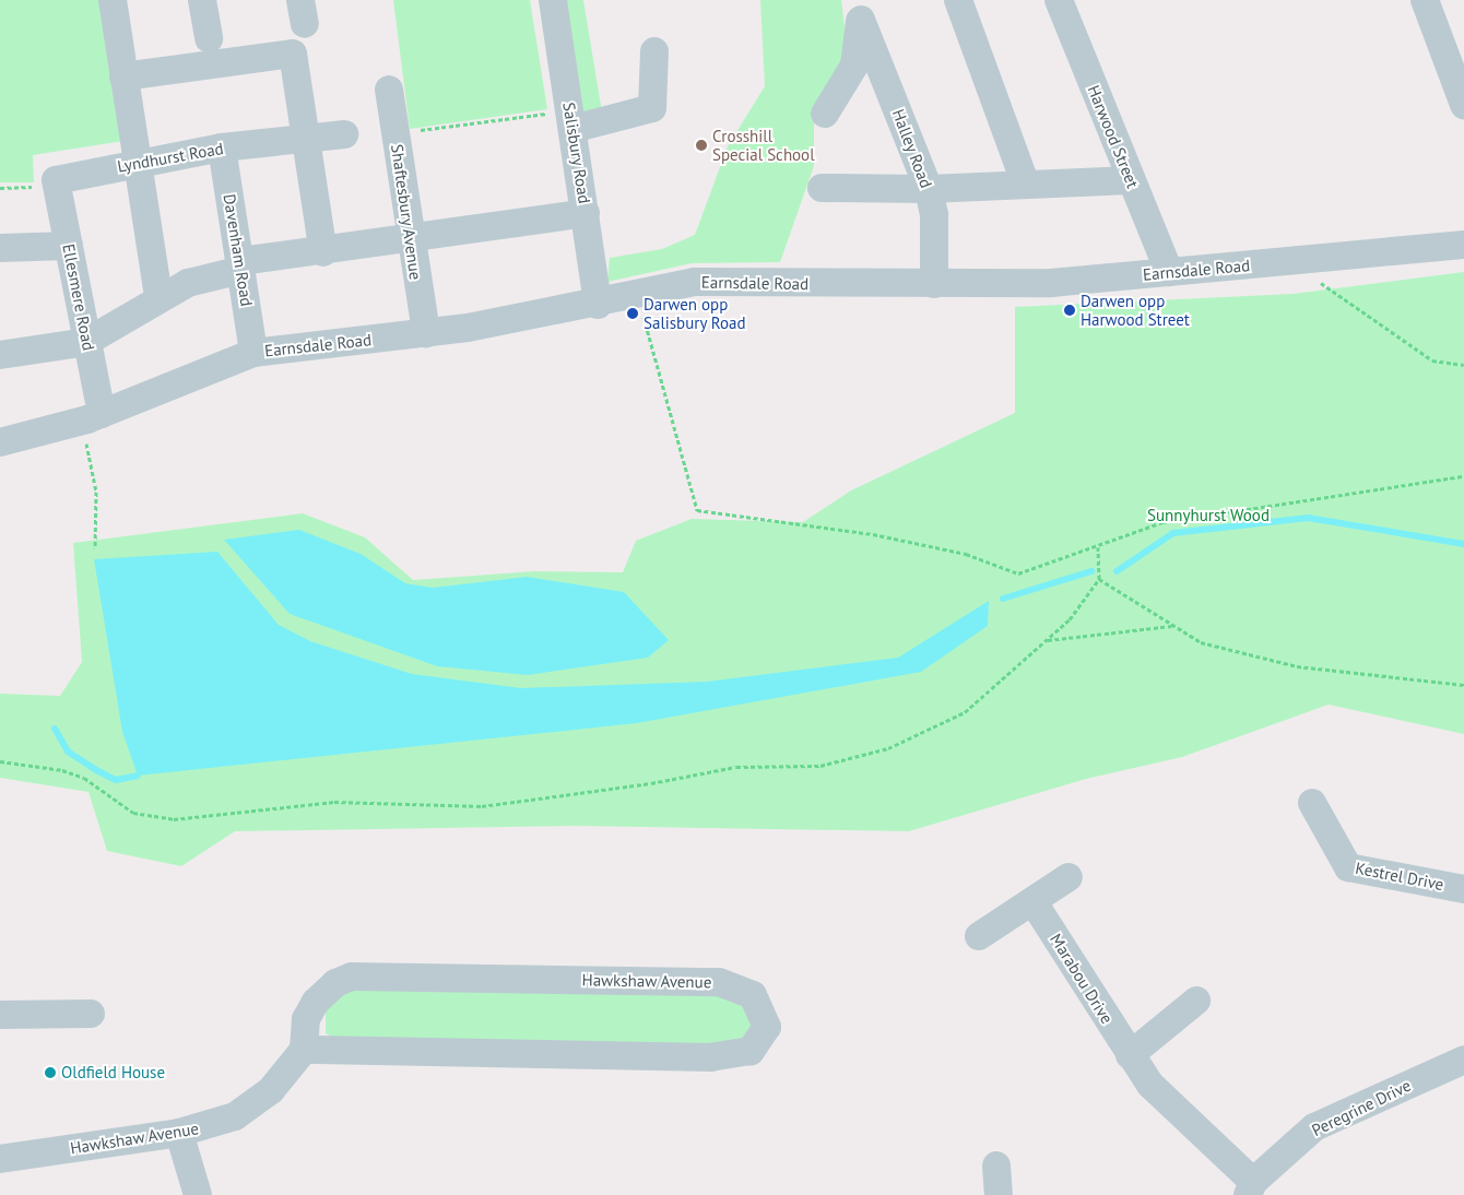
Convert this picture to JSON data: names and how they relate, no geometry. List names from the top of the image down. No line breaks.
{"streets":{"street":["Harwood Street","Halley Road","Salisbury Road","Lyndhurst Road","Shaftesbury Avenue","Davenham Road","Earnsdale Road","Ellesmere Road","Kestrel Drive","Marabou Drive","Hawkshaw Avenue","Peregrine Drive"]},"crossings":[["Harwood Street","Earnsdale Road"],["Halley Road","Earnsdale Road"],["Salisbury Road","Earnsdale Road"],["Lyndhurst Road","Davenham Road"],["Lyndhurst Road","Ellesmere Road"],["Shaftesbury Avenue","Earnsdale Road"],["Davenham Road","Earnsdale Road"],["Earnsdale Road","Ellesmere Road"],["Marabou Drive","Peregrine Drive"]],"parks":["Sunnyhurst Wood"],"places":["Crosshill Special School","Darwen opp Harwood Street","Darwen opp Salisbury Road","Oldfield House"]}
